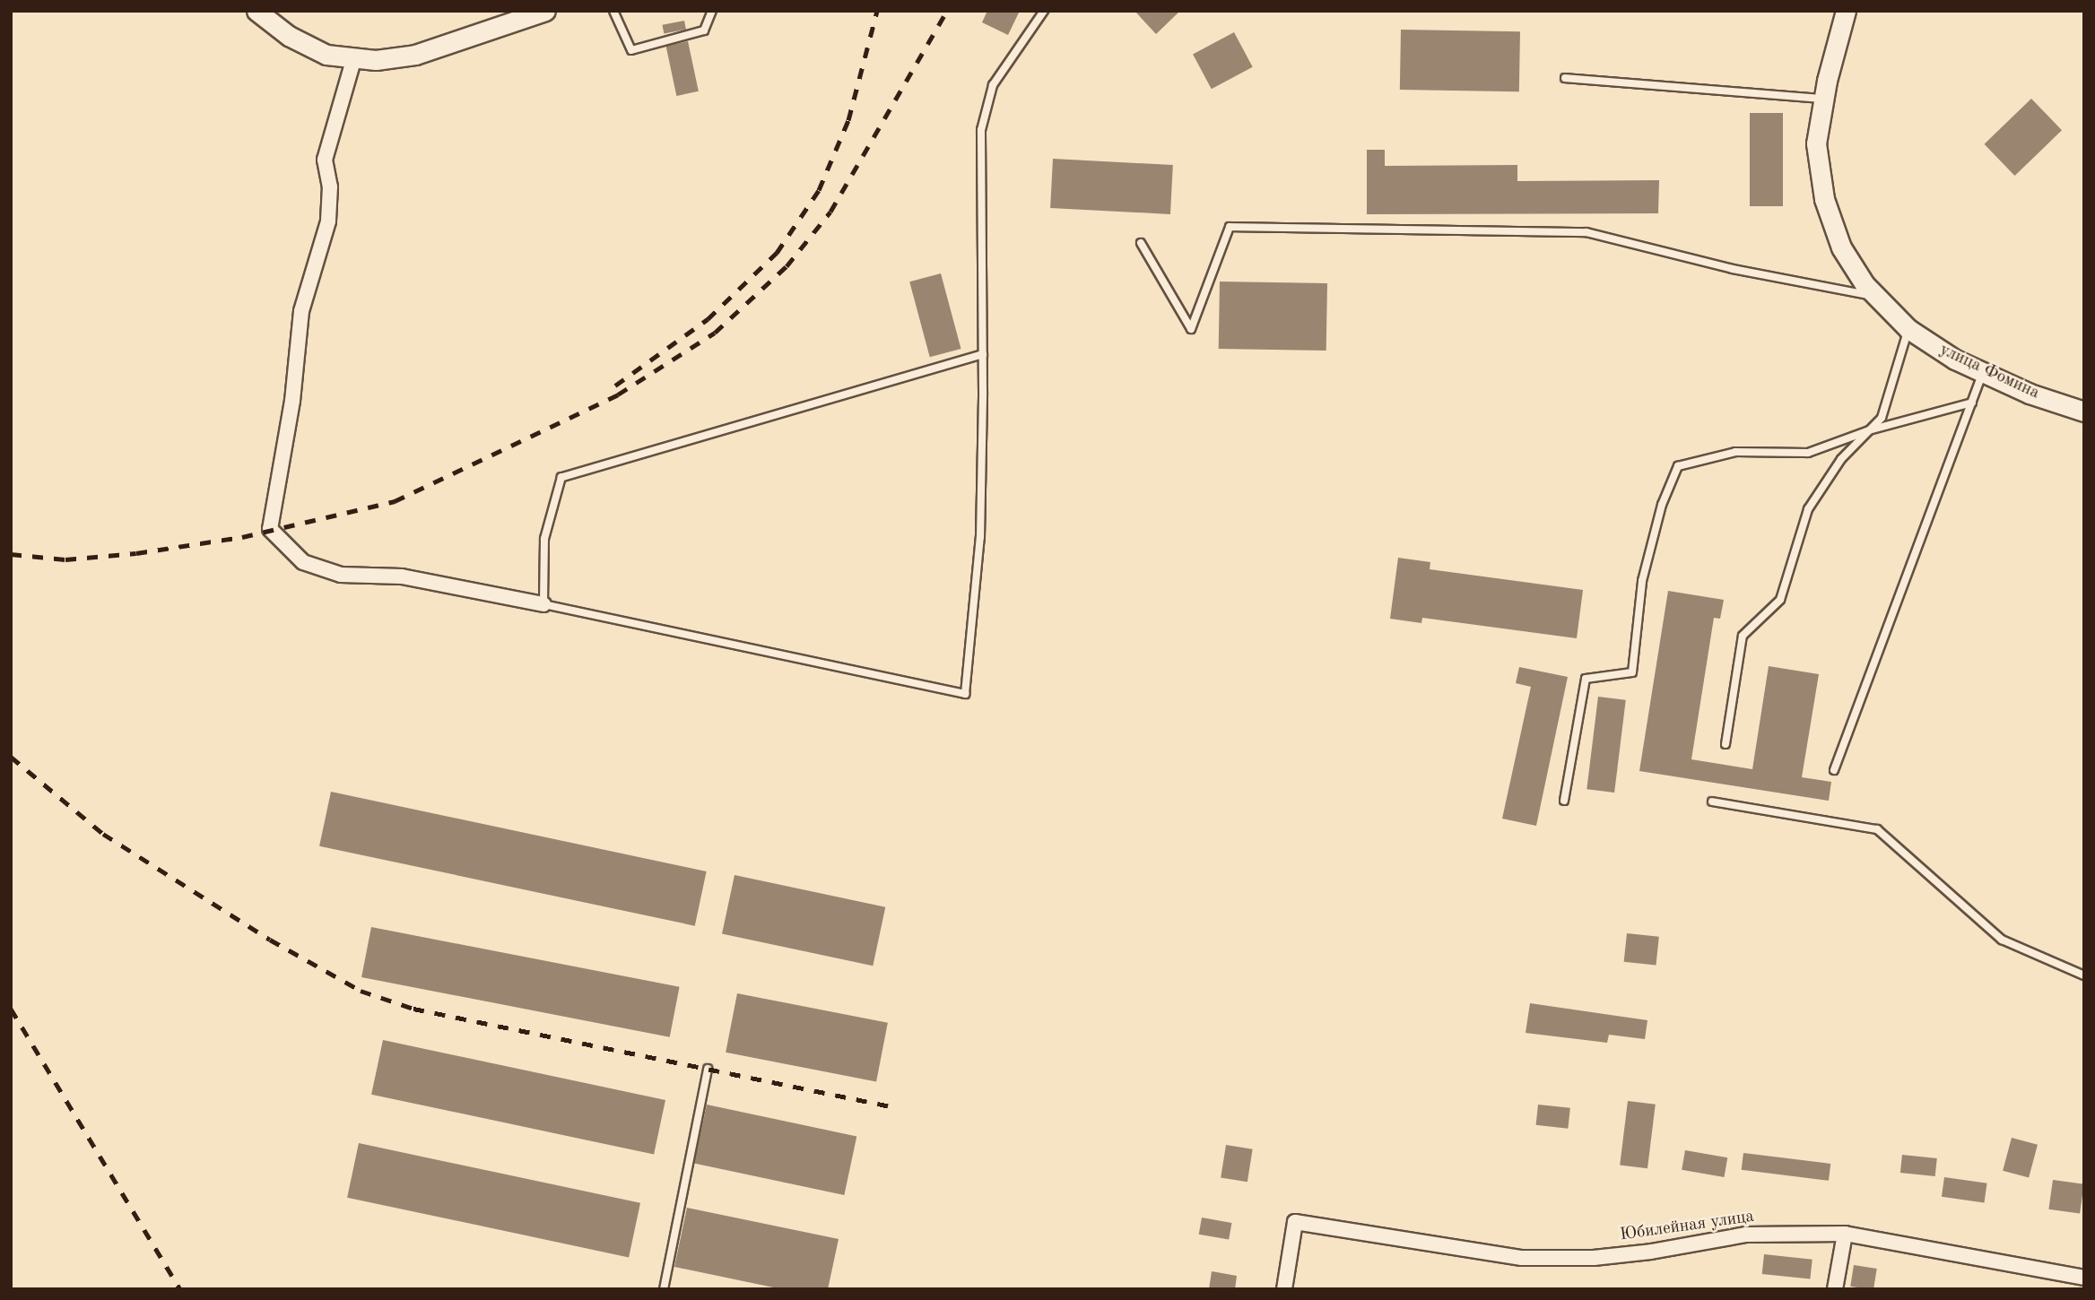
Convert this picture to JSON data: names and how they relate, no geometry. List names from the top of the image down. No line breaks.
{"streets":{"street":["улица Фомина","Юбилейная улица"]}}
